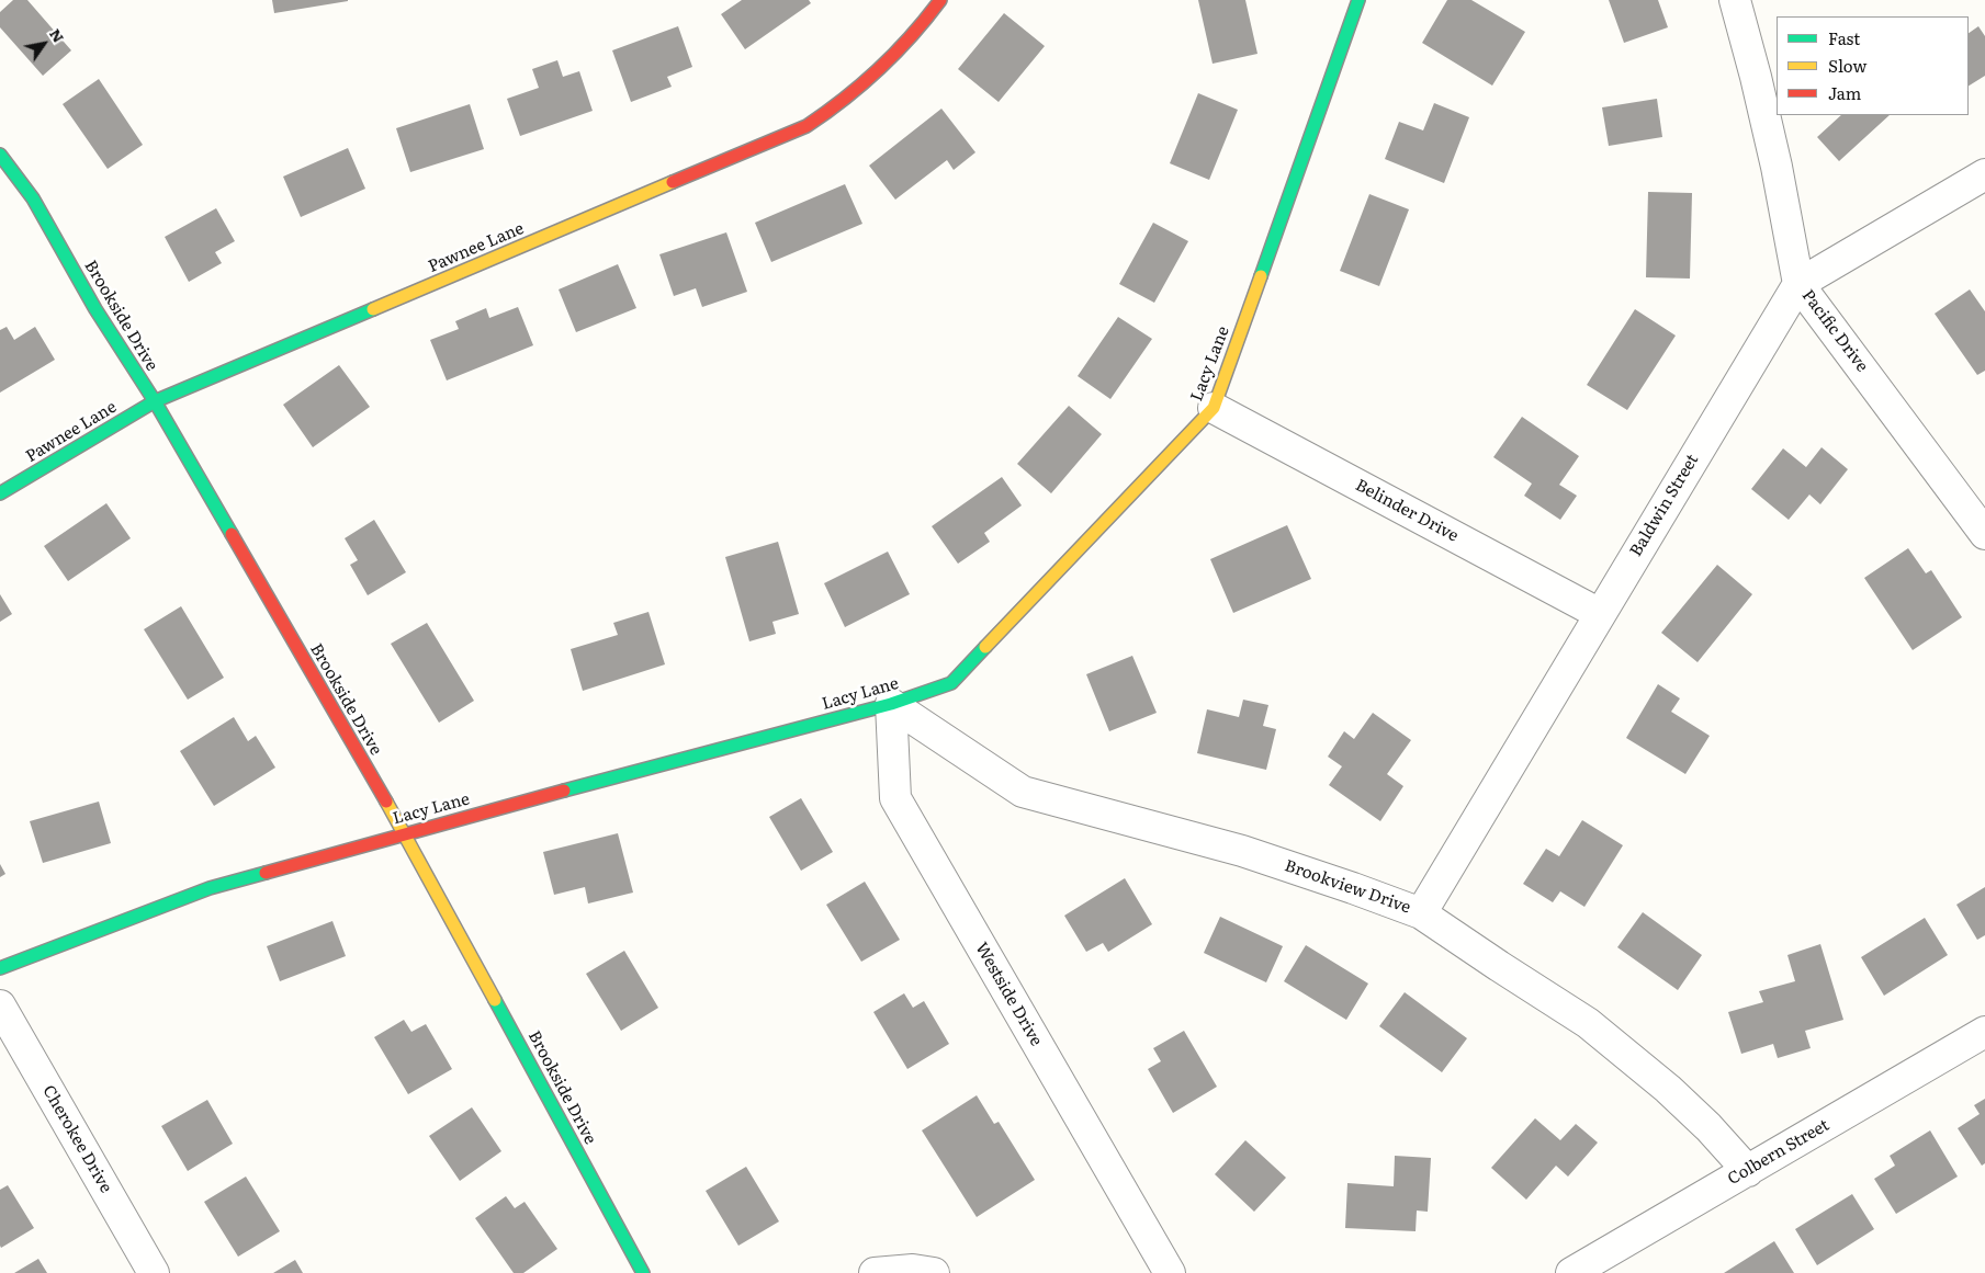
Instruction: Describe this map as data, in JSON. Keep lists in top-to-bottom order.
{
  "streets": {
    "street": [
      "Pawnee Lane",
      "Brookside Drive",
      "Pacific Drive",
      "Lacy Lane",
      "Baldwin Street",
      "Belinder Drive",
      "Brookview Drive",
      "Westside Drive",
      "Cherokee Drive",
      "Colbern Street"
    ]
  },
  "crossings": [
    ["Pawnee Lane", "Brookside Drive"],
    ["Brookside Drive", "Lacy Lane"],
    ["Pacific Drive", "Baldwin Street"],
    ["Lacy Lane", "Belinder Drive"],
    ["Lacy Lane", "Brookview Drive"],
    ["Lacy Lane", "Westside Drive"],
    ["Baldwin Street", "Belinder Drive"],
    ["Baldwin Street", "Brookview Drive"],
    ["Brookview Drive", "Westside Drive"],
    ["Brookview Drive", "Colbern Street"]
  ],
  "legend": ["Fast", "Slow", "Jam"],
  "north": "top right"
}
